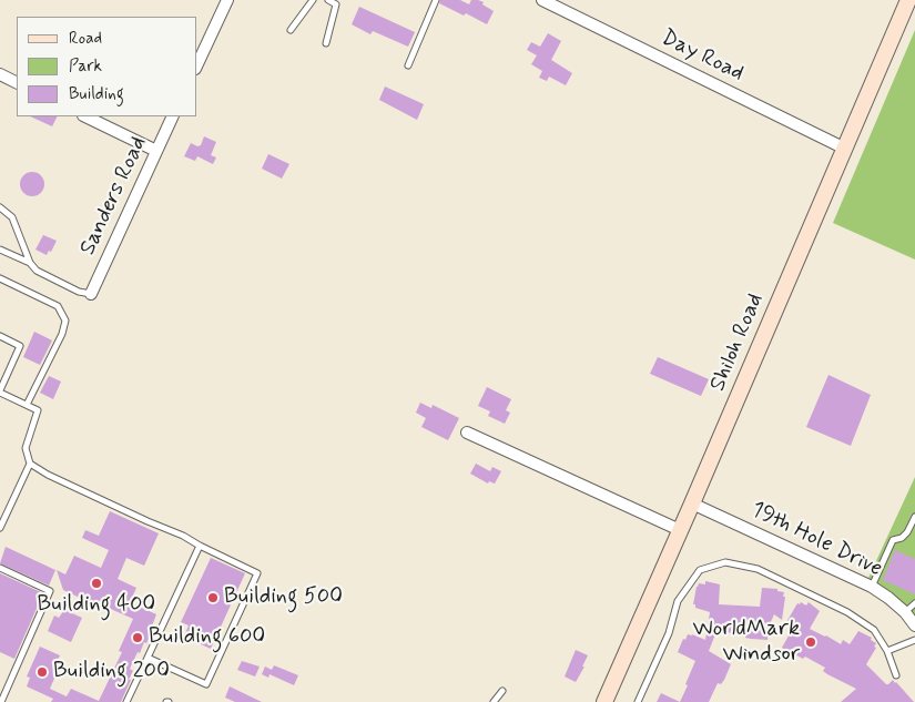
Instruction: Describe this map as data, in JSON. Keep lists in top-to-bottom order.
{
  "streets": {
    "main road": ["Shiloh Road"],
    "street": ["Day Road", "Sanders Road", "19th Hole Drive"]
  },
  "crossings": [
    ["Day Road", "Shiloh Road"],
    ["Shiloh Road", "19th Hole Drive"]
  ],
  "places": [
    "Building 400",
    "Building 500",
    "Building 600",
    "WorldMark Windsor",
    "Building 200"
  ],
  "legend": ["Road", "Park", "Building"]
}
